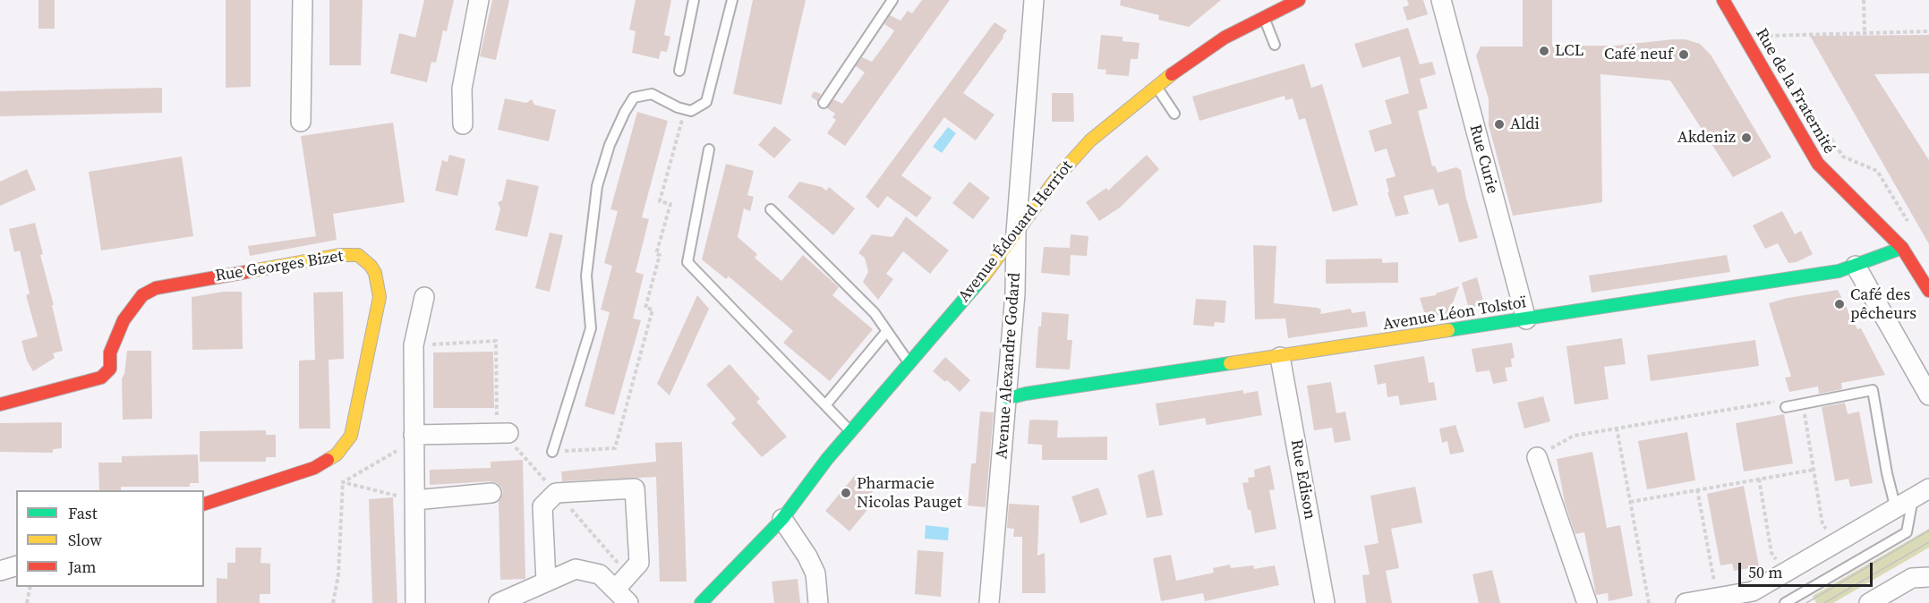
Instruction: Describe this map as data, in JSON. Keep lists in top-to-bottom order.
{
  "streets": {
    "street": [
      "Rue de la Fraternité",
      "Rue Curie",
      "Avenue Édouard Herriot",
      "Rue Georges Bizet",
      "Avenue Léon Tolstoï",
      "Avenue Alexandre Godard",
      "Rue Edison"
    ]
  },
  "crossings": [
    ["Rue de la Fraternité", "Avenue Léon Tolstoï"],
    ["Rue Curie", "Avenue Léon Tolstoï"],
    ["Avenue Édouard Herriot", "Avenue Alexandre Godard"],
    ["Avenue Léon Tolstoï", "Avenue Alexandre Godard"],
    ["Avenue Léon Tolstoï", "Rue Edison"]
  ],
  "places": [
    "LCL",
    "Café neuf",
    "Aldi",
    "Akdeniz",
    "Café des pêcheurs",
    "Pharmacie Nicolas Pauget"
  ],
  "legend": ["Fast", "Slow", "Jam"],
  "scale_bar": "50 m"
}
